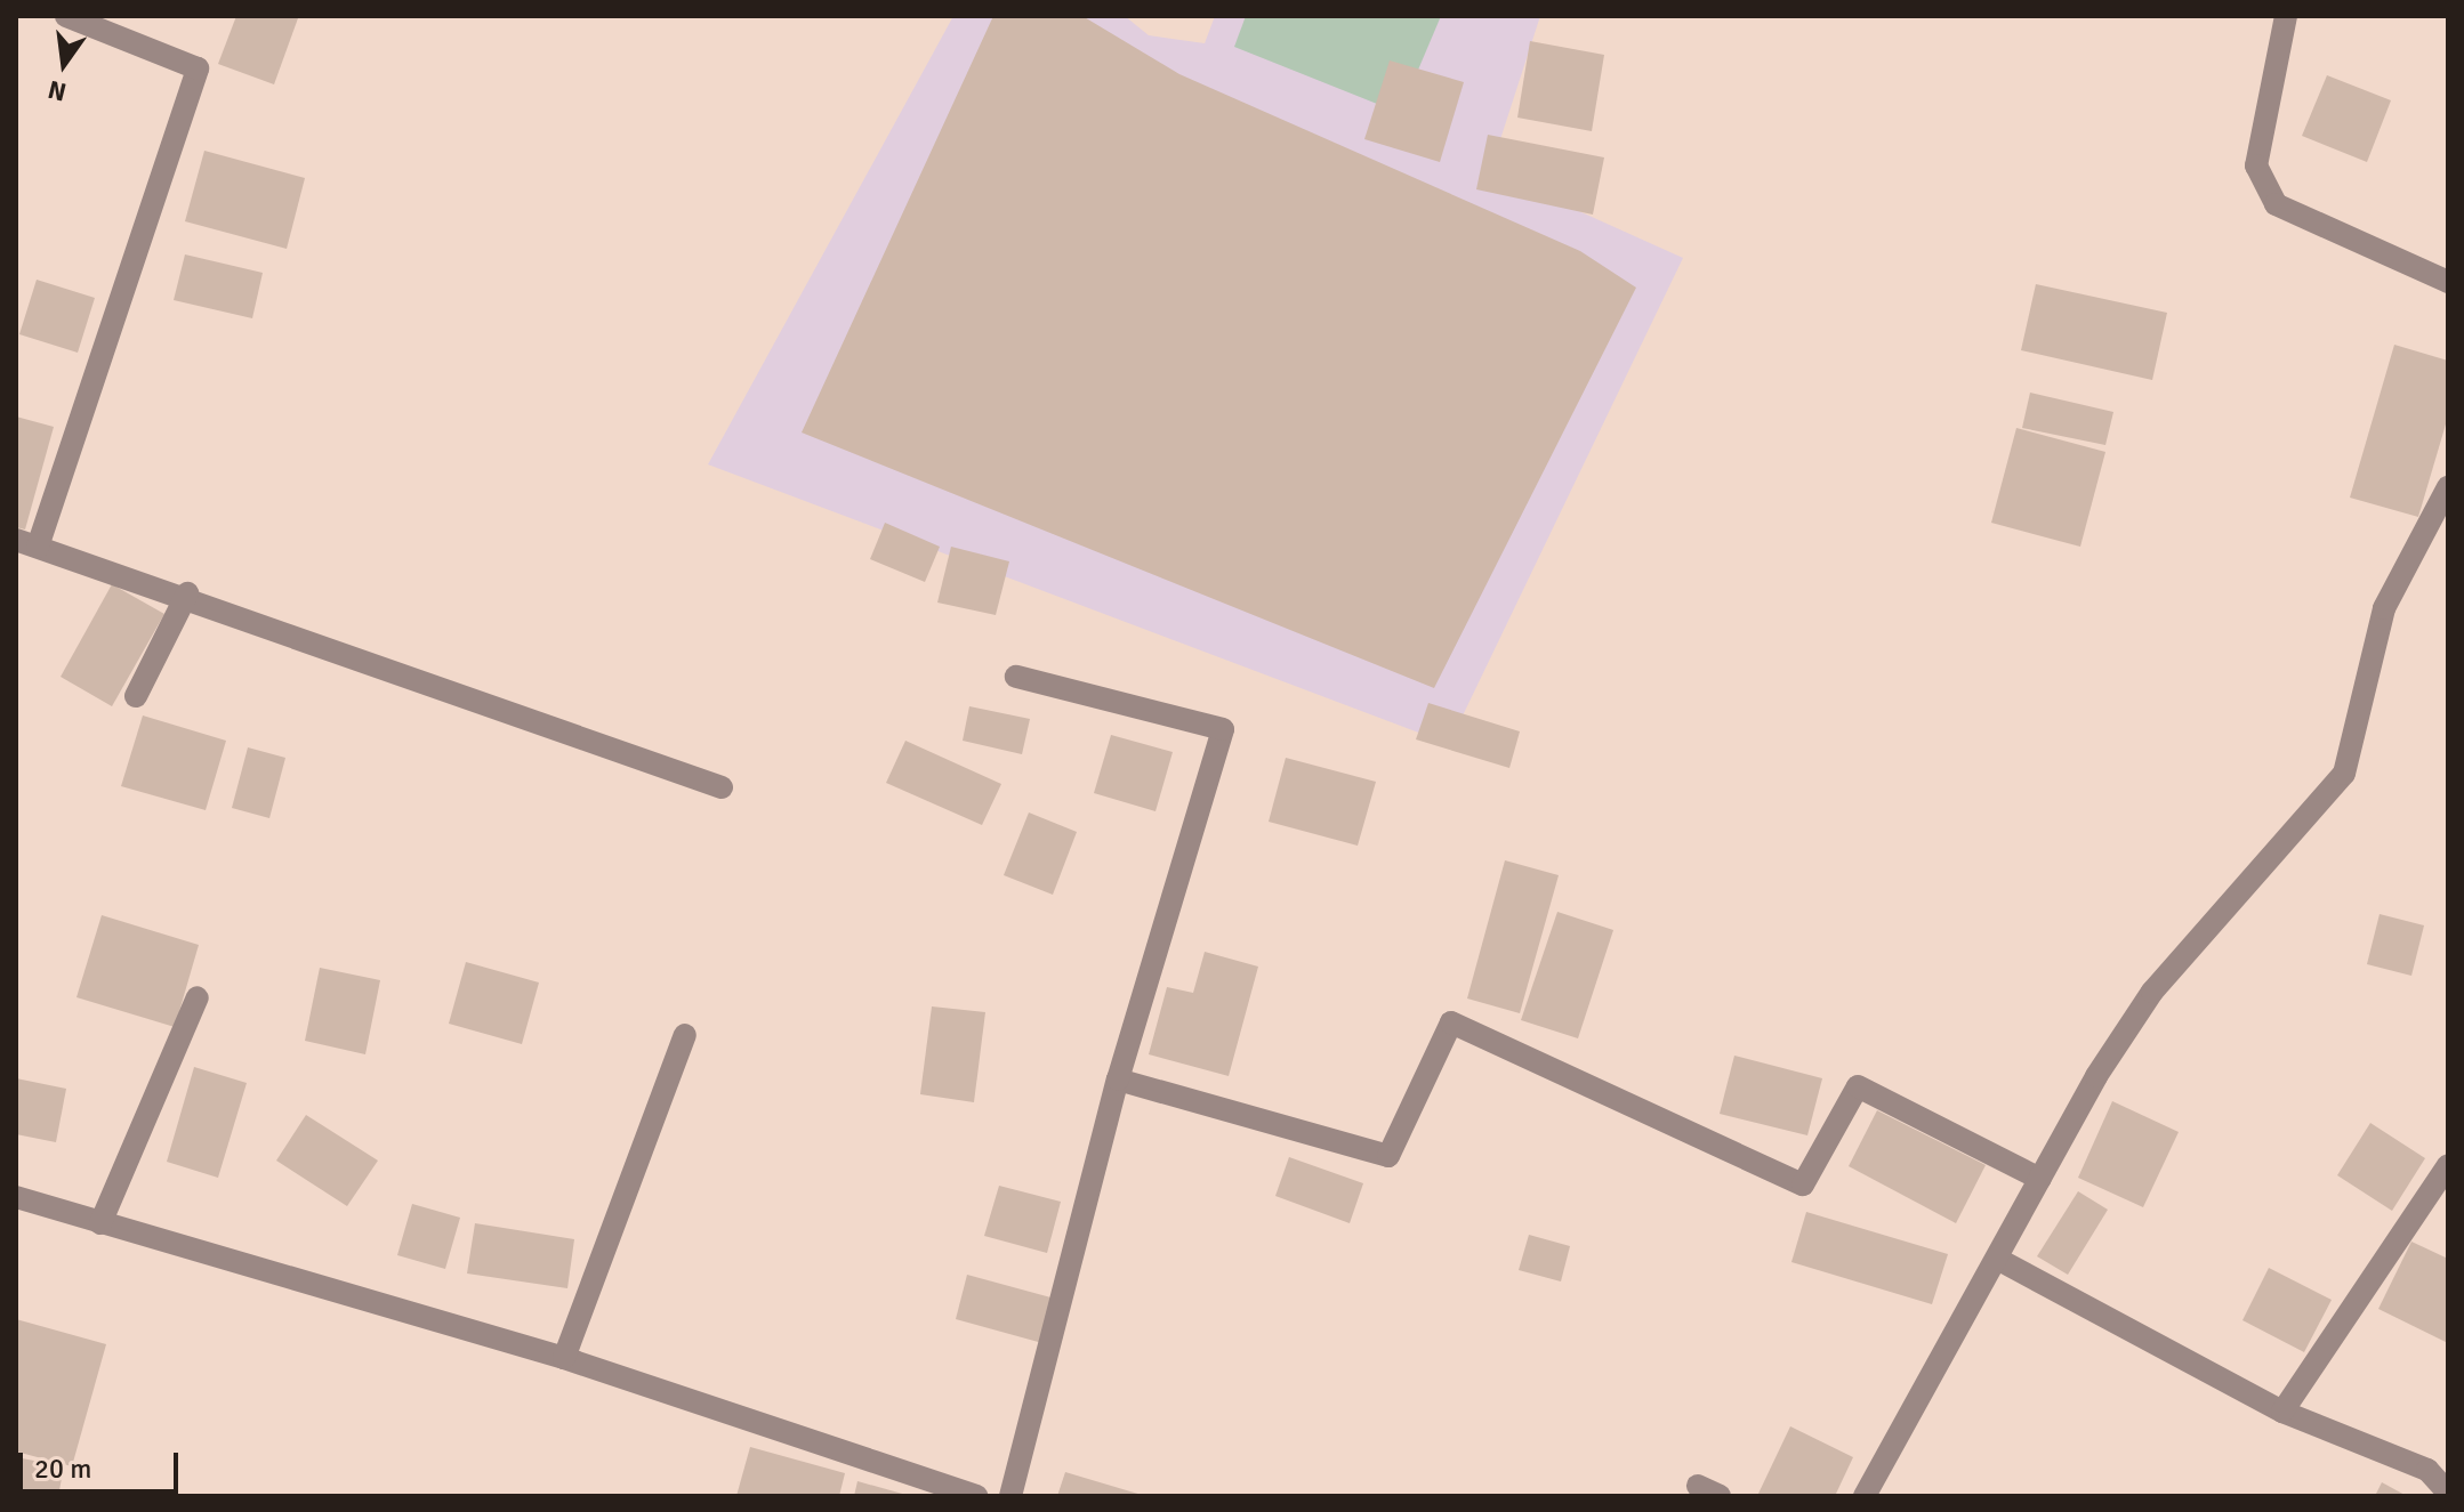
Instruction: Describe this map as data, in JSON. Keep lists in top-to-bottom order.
{
  "scale_bar": "20 m",
  "north": "bottom"
}
